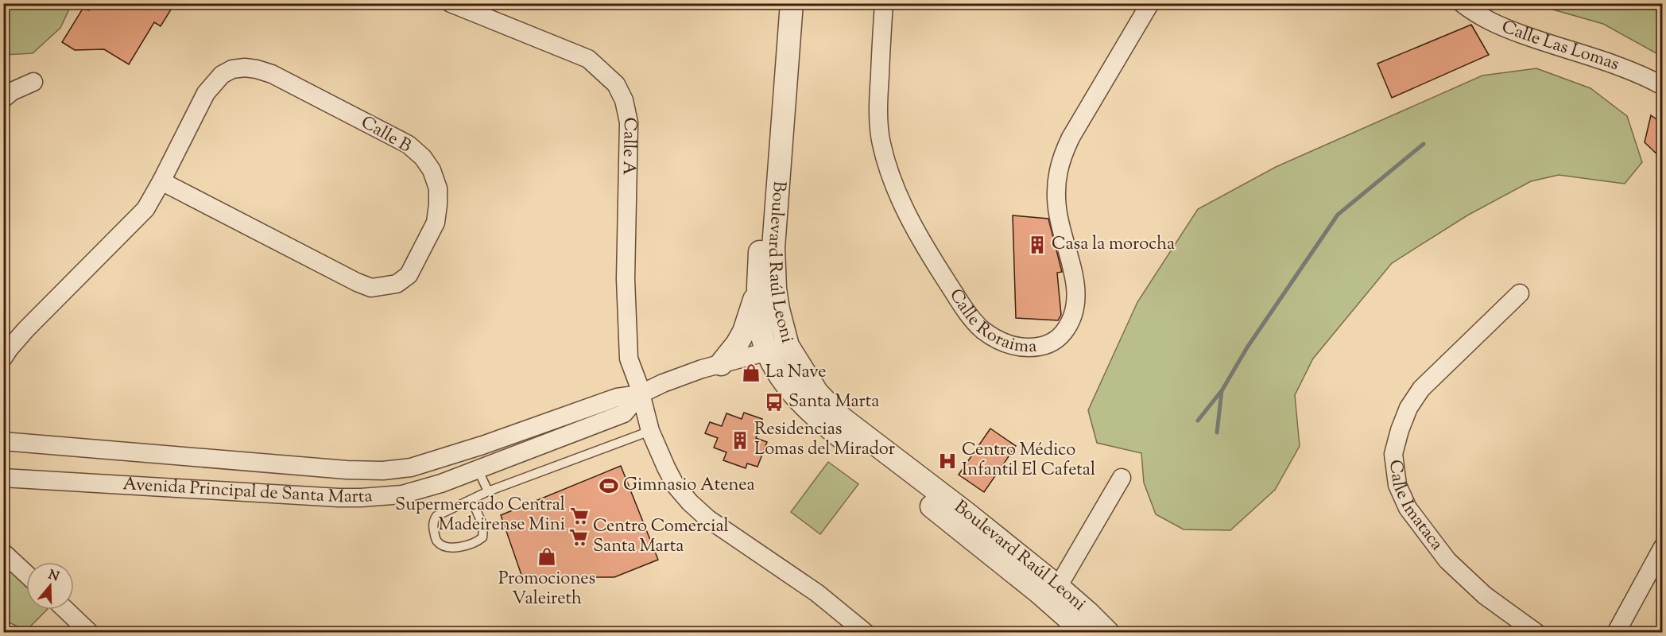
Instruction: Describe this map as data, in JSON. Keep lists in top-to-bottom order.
{
  "streets": {
    "street": [
      "Calle Las Lomas",
      "Calle B",
      "Calle A",
      "Boulevard Raúl Leoni",
      "Calle Roraima",
      "Avenida Principal de Santa Marta",
      "Calle Imataca"
    ]
  },
  "crossings": [
    ["Calle A", "Avenida Principal de Santa Marta"],
    ["Boulevard Raúl Leoni", "Avenida Principal de Santa Marta"]
  ],
  "places": {
    "building": ["Casa la morocha", "Residencias Lomas del Mirador"],
    "shop": ["La Nave", "Promociones Valeireth"],
    "bus stop": ["Santa Marta"],
    "hospital": ["Centro Médico Infantil El Cafetal"],
    "sports": ["Gimnasio Atenea"],
    "supermarket": ["Supermercado Central Madeirense Mini", "Centro Comercial Santa Marta"]
  },
  "north": "top"
}
